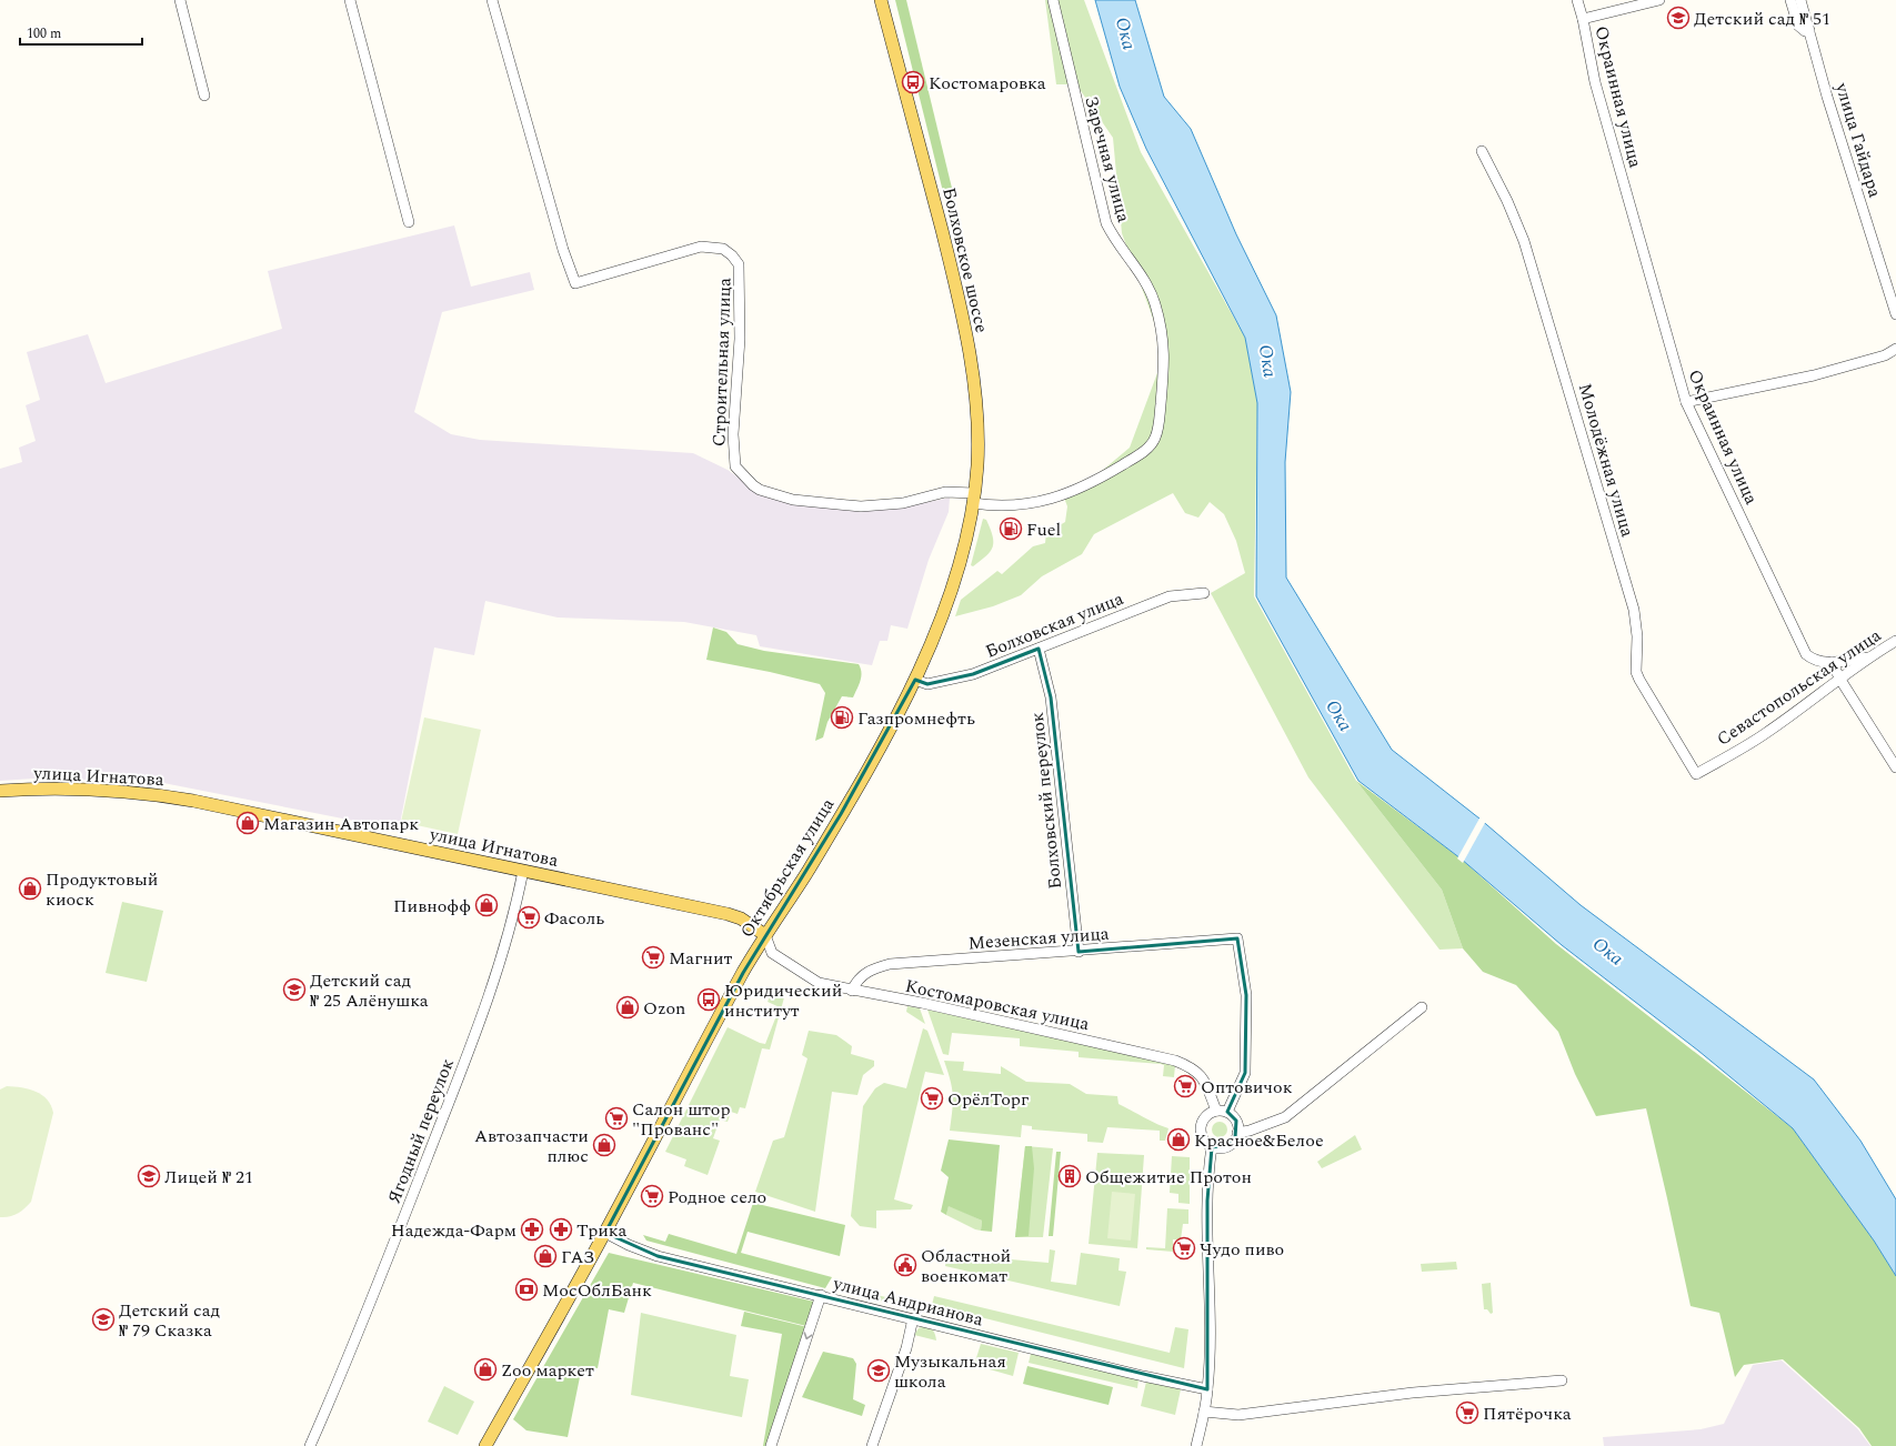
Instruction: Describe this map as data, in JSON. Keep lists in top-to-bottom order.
{
  "streets": {
    "main road": ["Болховское шоссе", "улица Игнатова", "Октябрьская улица"],
    "street": [
      "Окраинная улица",
      "улица Гайдара",
      "Заречная улица",
      "Строительная улица",
      "Молодёжная улица",
      "Болховская улица",
      "Севастопольская улица",
      "Болховский переулок",
      "Мезенская улица",
      "Костомаровская улица",
      "Ягодный переулок",
      "улица Андрианова"
    ]
  },
  "crossings": [
    ["Окраинная улица", "Севастопольская улица"],
    ["Заречная улица", "Болховское шоссе"],
    ["Заречная улица", "Строительная улица"],
    ["Болховское шоссе", "Строительная улица"],
    ["Болховское шоссе", "Октябрьская улица"],
    ["Молодёжная улица", "Севастопольская улица"],
    ["Болховская улица", "Болховский переулок"],
    ["Болховская улица", "Октябрьская улица"],
    ["улица Игнатова", "Октябрьская улица"],
    ["улица Игнатова", "Костомаровская улица"],
    ["улица Игнатова", "Ягодный переулок"],
    ["Болховский переулок", "Мезенская улица"],
    ["Октябрьская улица", "Костомаровская улица"],
    ["Октябрьская улица", "улица Андрианова"],
    ["Мезенская улица", "Костомаровская улица"]
  ],
  "water": ["Ока"],
  "places": {
    "school or university": [
      "Детский сад № 51",
      "Детский сад № 25 Алёнушка",
      "Лицей № 21",
      "Детский сад № 79 Сказка",
      "Музыкальная школа"
    ],
    "bus stop": ["Костомаровка", "Юридический институт"],
    "fuel station": ["Fuel", "Газпромнефть"],
    "shop": [
      "Магазин Автопарк",
      "Продуктовый киоск",
      "Пивнофф",
      "Ozon",
      "Красное&Белое",
      "Автозапчасти плюс",
      "ГАЗ",
      "Zoo маркет"
    ],
    "supermarket": [
      "Фасоль",
      "Магнит",
      "Оптовичок",
      "ОрёлТорг",
      "Салон штор \"Прованс\"",
      "Родное село",
      "Чудо пиво",
      "Пятёрочка"
    ],
    "building": ["Общежитие Протон"],
    "pharmacy": ["Надежда-Фарм", "Трика"],
    "public building": ["Областной военкомат"],
    "bank": ["МосОблБанк"]
  },
  "scale_bar": "100 m"
}
